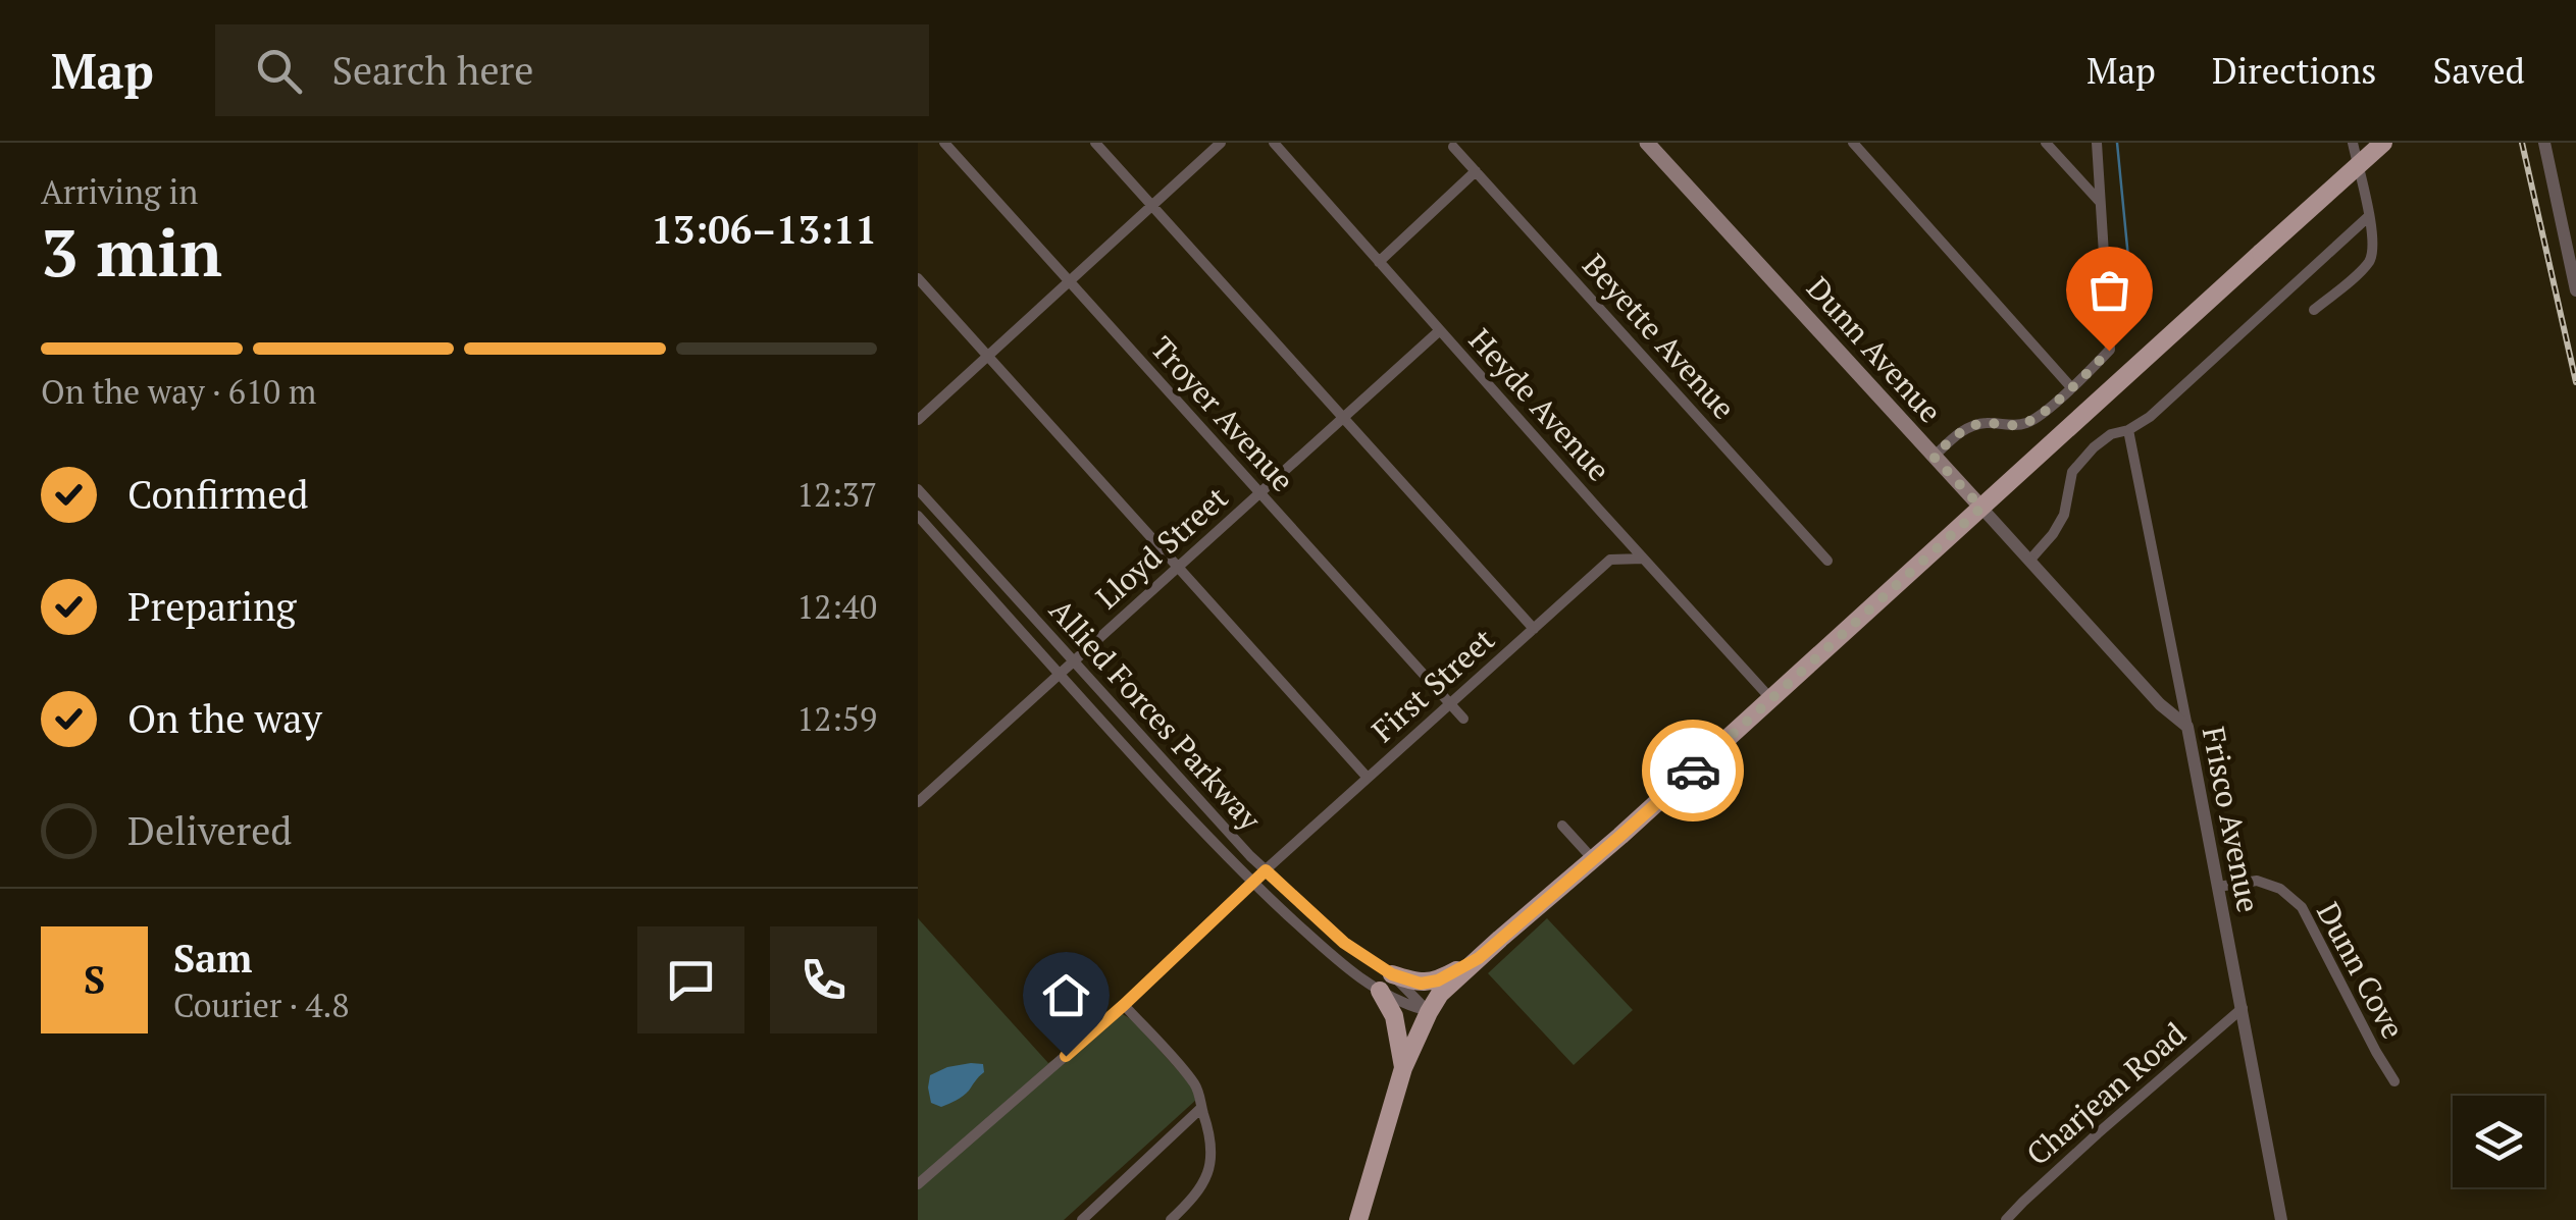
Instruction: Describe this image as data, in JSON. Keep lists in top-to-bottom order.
{
  "streets": {
    "main road": ["Dunn Avenue"],
    "street": [
      "Beyette Avenue",
      "Heyde Avenue",
      "Troyer Avenue",
      "Lloyd Street",
      "First Street",
      "Allied Forces Parkway",
      "Frisco Avenue",
      "Dunn Cove",
      "Charjean Road"
    ]
  },
  "crossings": [
    ["Dunn Avenue", "Frisco Avenue"],
    ["Heyde Avenue", "Lloyd Street"],
    ["Heyde Avenue", "First Street"],
    ["Troyer Avenue", "Lloyd Street"],
    ["Troyer Avenue", "First Street"],
    ["Lloyd Street", "Allied Forces Parkway"],
    ["First Street", "Allied Forces Parkway"],
    ["Frisco Avenue", "Dunn Cove"],
    ["Frisco Avenue", "Charjean Road"]
  ],
  "page": {
    "header": "Map",
    "search": "Search here",
    "nav": ["Map", "Directions", "Saved"],
    "heading": ["3 min", "Arriving in", "13:06–13:11"],
    "panel": ["Sam", "Courier · 4.8"],
    "bar": "On the way · 610 m",
    "list": [
      ["Confirmed", "12:37"],
      ["Preparing", "12:40"],
      ["On the way", "12:59"],
      "Delivered"
    ],
    "round": "S"
  }
}
